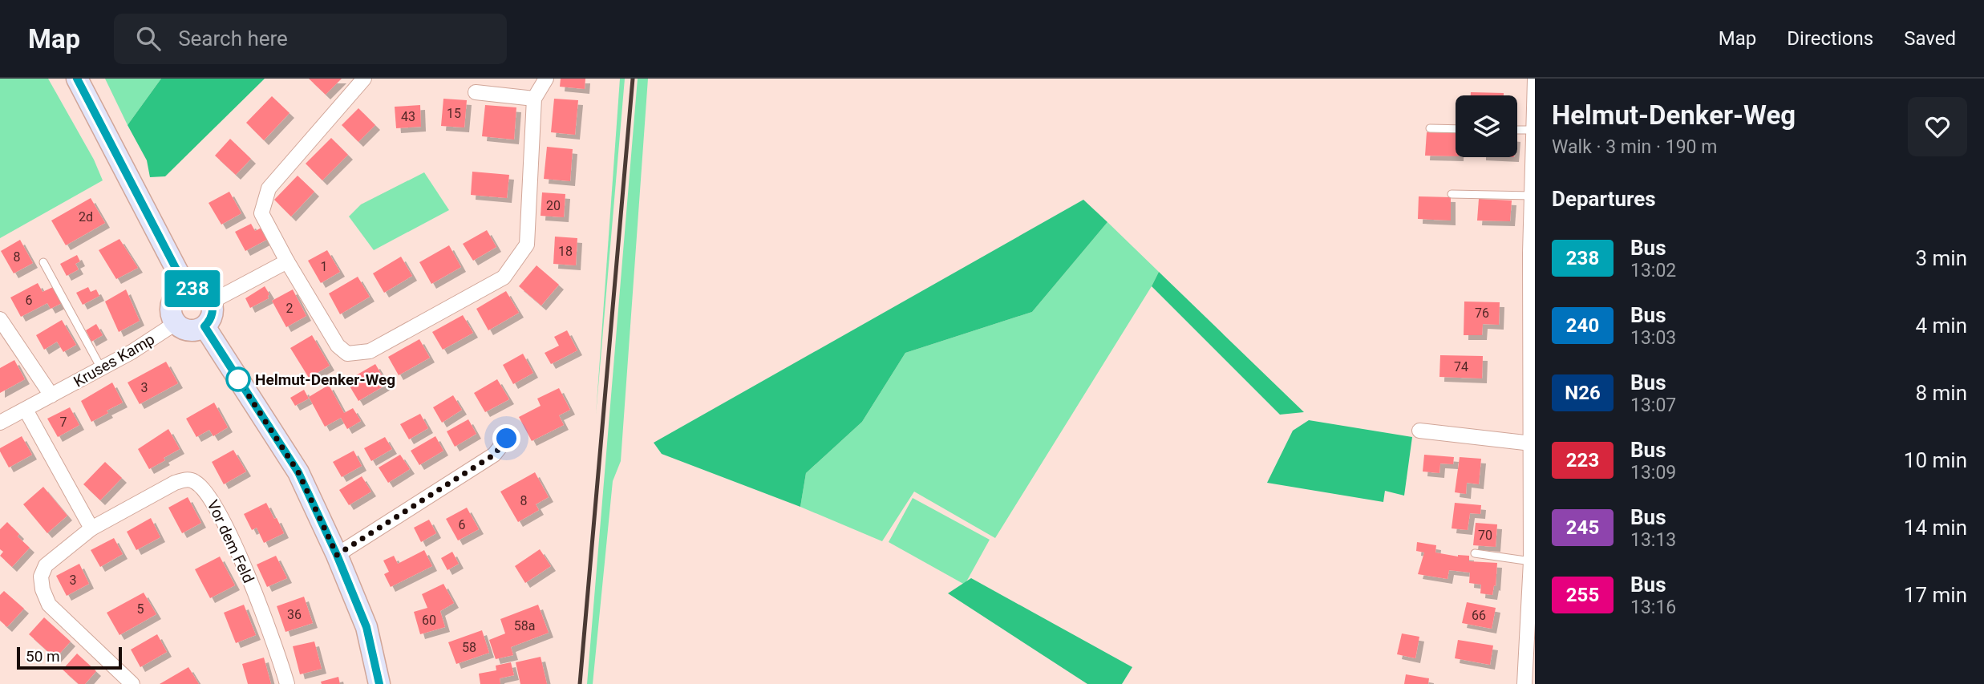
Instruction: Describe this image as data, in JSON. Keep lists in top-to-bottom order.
{
  "streets": {
    "street": ["Kruses Kamp", "Vor dem Feld"]
  },
  "places": ["Helmut-Denker-Weg"],
  "lines": ["bus line 238"],
  "house_numbers": [
    "15",
    "43",
    "20",
    "2d",
    "18",
    "8",
    "1",
    "6",
    "2",
    "76",
    "74",
    "3",
    "7",
    "8",
    "6",
    "70",
    "3",
    "5",
    "36",
    "66",
    "60",
    "58a",
    "58"
  ],
  "scale_bar": "50 m",
  "page": {
    "header": "Map",
    "search": "Search here",
    "nav": ["Map", "Directions", "Saved"],
    "on_map": "238",
    "heading": [
      ["Helmut-Denker-Weg", "Walk · 3 min · 190 m"],
      "Departures"
    ],
    "list": [
      {
        "mark": "238",
        "name": "Bus",
        "note": "13:02",
        "value": "3 min"
      },
      {
        "mark": "240",
        "name": "Bus",
        "note": "13:03",
        "value": "4 min"
      },
      {
        "mark": "N26",
        "name": "Bus",
        "note": "13:07",
        "value": "8 min"
      },
      {
        "mark": "223",
        "name": "Bus",
        "note": "13:09",
        "value": "10 min"
      },
      {
        "mark": "245",
        "name": "Bus",
        "note": "13:13",
        "value": "14 min"
      },
      {
        "mark": "255",
        "name": "Bus",
        "note": "13:16",
        "value": "17 min"
      }
    ],
    "scale": "50 m"
  }
}
